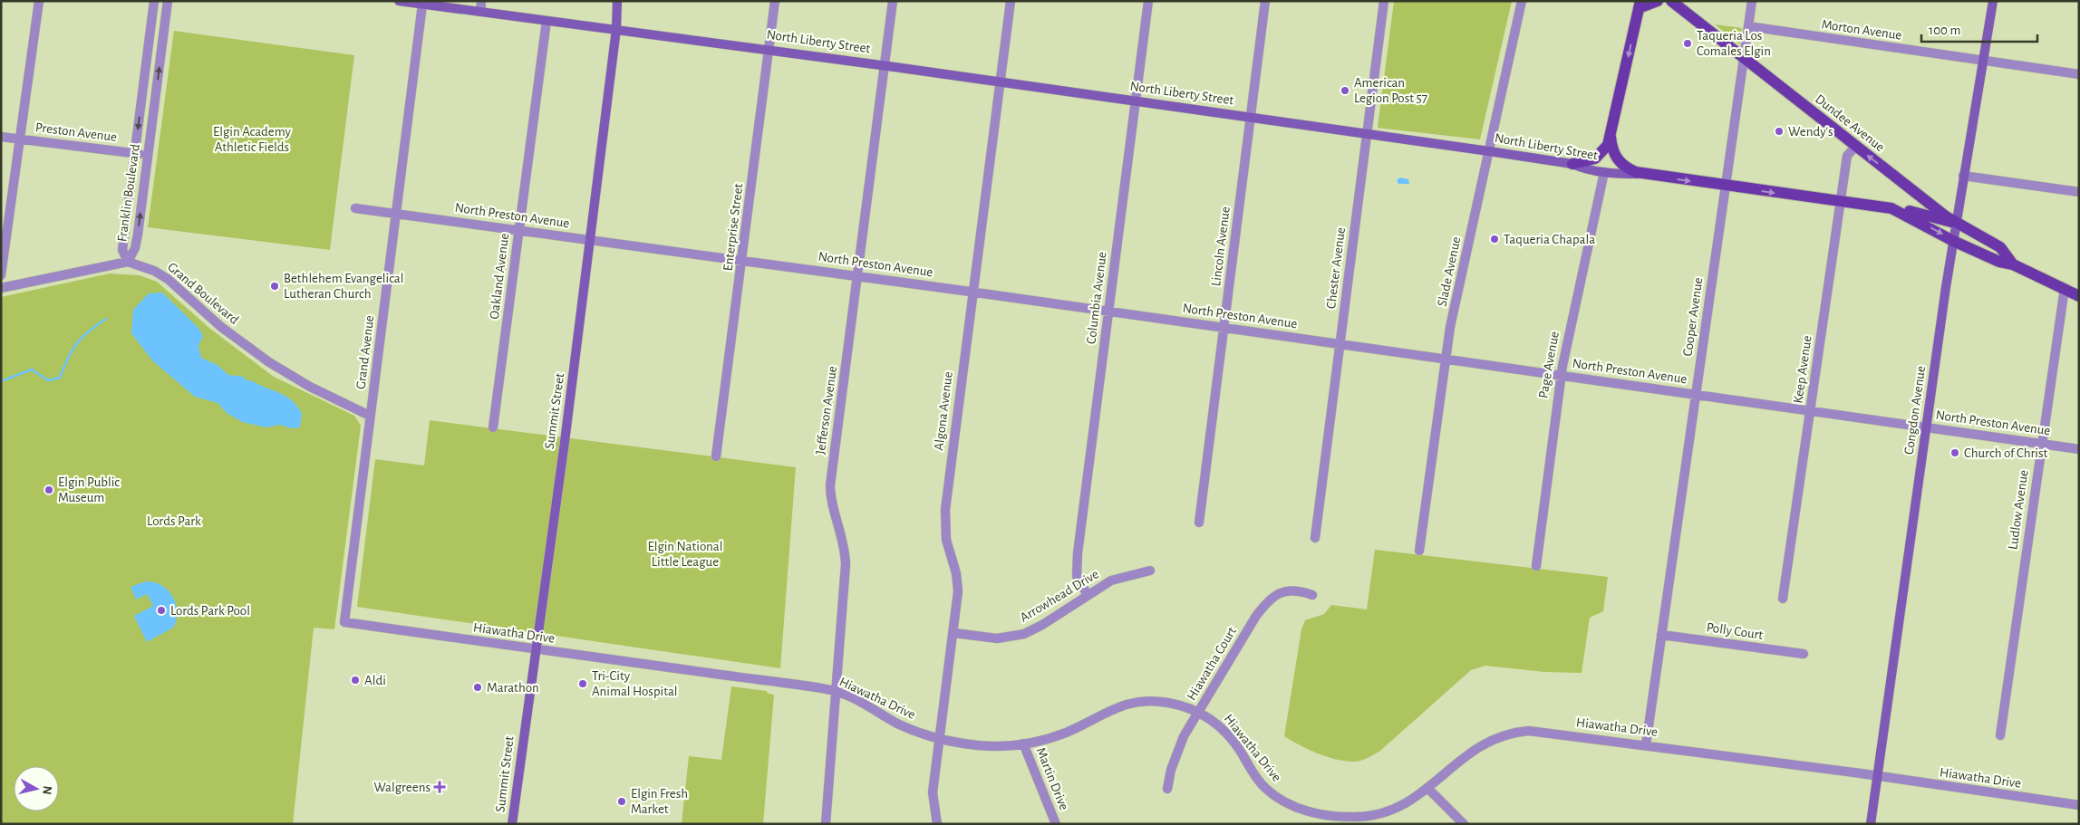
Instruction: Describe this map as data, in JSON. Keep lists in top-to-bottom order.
{
  "streets": {
    "main road": [
      "North Liberty Street",
      "Dundee Avenue",
      "Congdon Avenue",
      "Summit Street"
    ],
    "street": [
      "Morton Avenue",
      "Preston Avenue",
      "Franklin Boulevard",
      "North Preston Avenue",
      "Enterprise Street",
      "Lincoln Avenue",
      "Chester Avenue",
      "Slade Avenue",
      "Oakland Avenue",
      "Grand Boulevard",
      "Columbia Avenue",
      "Cooper Avenue",
      "Grand Avenue",
      "Page Avenue",
      "Keep Avenue",
      "Jefferson Avenue",
      "Algona Avenue",
      "Ludlow Avenue",
      "Arrowhead Drive",
      "Polly Court",
      "Hiawatha Drive",
      "Hiawatha Court",
      "Martin Drive"
    ]
  },
  "crossings": [
    ["Morton Avenue", "Cooper Avenue"],
    ["Morton Avenue", "Congdon Avenue"],
    ["North Liberty Street", "Dundee Avenue"],
    ["North Liberty Street", "Enterprise Street"],
    ["North Liberty Street", "Lincoln Avenue"],
    ["North Liberty Street", "Chester Avenue"],
    ["North Liberty Street", "Slade Avenue"],
    ["North Liberty Street", "Oakland Avenue"],
    ["North Liberty Street", "Columbia Avenue"],
    ["North Liberty Street", "Cooper Avenue"],
    ["North Liberty Street", "Grand Avenue"],
    ["North Liberty Street", "Page Avenue"],
    ["North Liberty Street", "Keep Avenue"],
    ["North Liberty Street", "Jefferson Avenue"],
    ["North Liberty Street", "Congdon Avenue"],
    ["North Liberty Street", "Summit Street"],
    ["North Liberty Street", "Algona Avenue"],
    ["Dundee Avenue", "Cooper Avenue"],
    ["Dundee Avenue", "Keep Avenue"],
    ["Dundee Avenue", "Congdon Avenue"],
    ["Dundee Avenue", "Ludlow Avenue"],
    ["Preston Avenue", "Franklin Boulevard"],
    ["Franklin Boulevard", "Grand Boulevard"],
    ["North Preston Avenue", "Enterprise Street"],
    ["North Preston Avenue", "Lincoln Avenue"],
    ["North Preston Avenue", "Chester Avenue"],
    ["North Preston Avenue", "Slade Avenue"],
    ["North Preston Avenue", "Oakland Avenue"],
    ["North Preston Avenue", "Columbia Avenue"],
    ["North Preston Avenue", "Cooper Avenue"],
    ["North Preston Avenue", "Grand Avenue"],
    ["North Preston Avenue", "Page Avenue"],
    ["North Preston Avenue", "Keep Avenue"],
    ["North Preston Avenue", "Jefferson Avenue"],
    ["North Preston Avenue", "Congdon Avenue"],
    ["North Preston Avenue", "Summit Street"],
    ["North Preston Avenue", "Algona Avenue"],
    ["North Preston Avenue", "Ludlow Avenue"],
    ["Grand Boulevard", "Grand Avenue"],
    ["Columbia Avenue", "Arrowhead Drive"],
    ["Cooper Avenue", "Polly Court"],
    ["Cooper Avenue", "Hiawatha Drive"],
    ["Grand Avenue", "Hiawatha Drive"],
    ["Jefferson Avenue", "Hiawatha Drive"],
    ["Congdon Avenue", "Hiawatha Drive"],
    ["Summit Street", "Hiawatha Drive"],
    ["Algona Avenue", "Arrowhead Drive"],
    ["Algona Avenue", "Hiawatha Drive"],
    ["Hiawatha Drive", "Hiawatha Court"],
    ["Hiawatha Drive", "Martin Drive"]
  ],
  "parks": ["Elgin Academy Athletic Fields", "Lords Park", "Elgin National Little League"],
  "places": {
    "other": [
      "Taqueria Los Comales Elgin",
      "American Legion Post 57",
      "Wendy's",
      "Taqueria Chapala",
      "Bethlehem Evangelical Lutheran Church",
      "Church of Christ",
      "Elgin Public Museum",
      "Lords Park Pool",
      "Aldi",
      "Tri-City Animal Hospital",
      "Marathon",
      "Elgin Fresh Market"
    ],
    "health": ["Walgreens"]
  },
  "scale_bar": "100 m",
  "north": "right"
}
